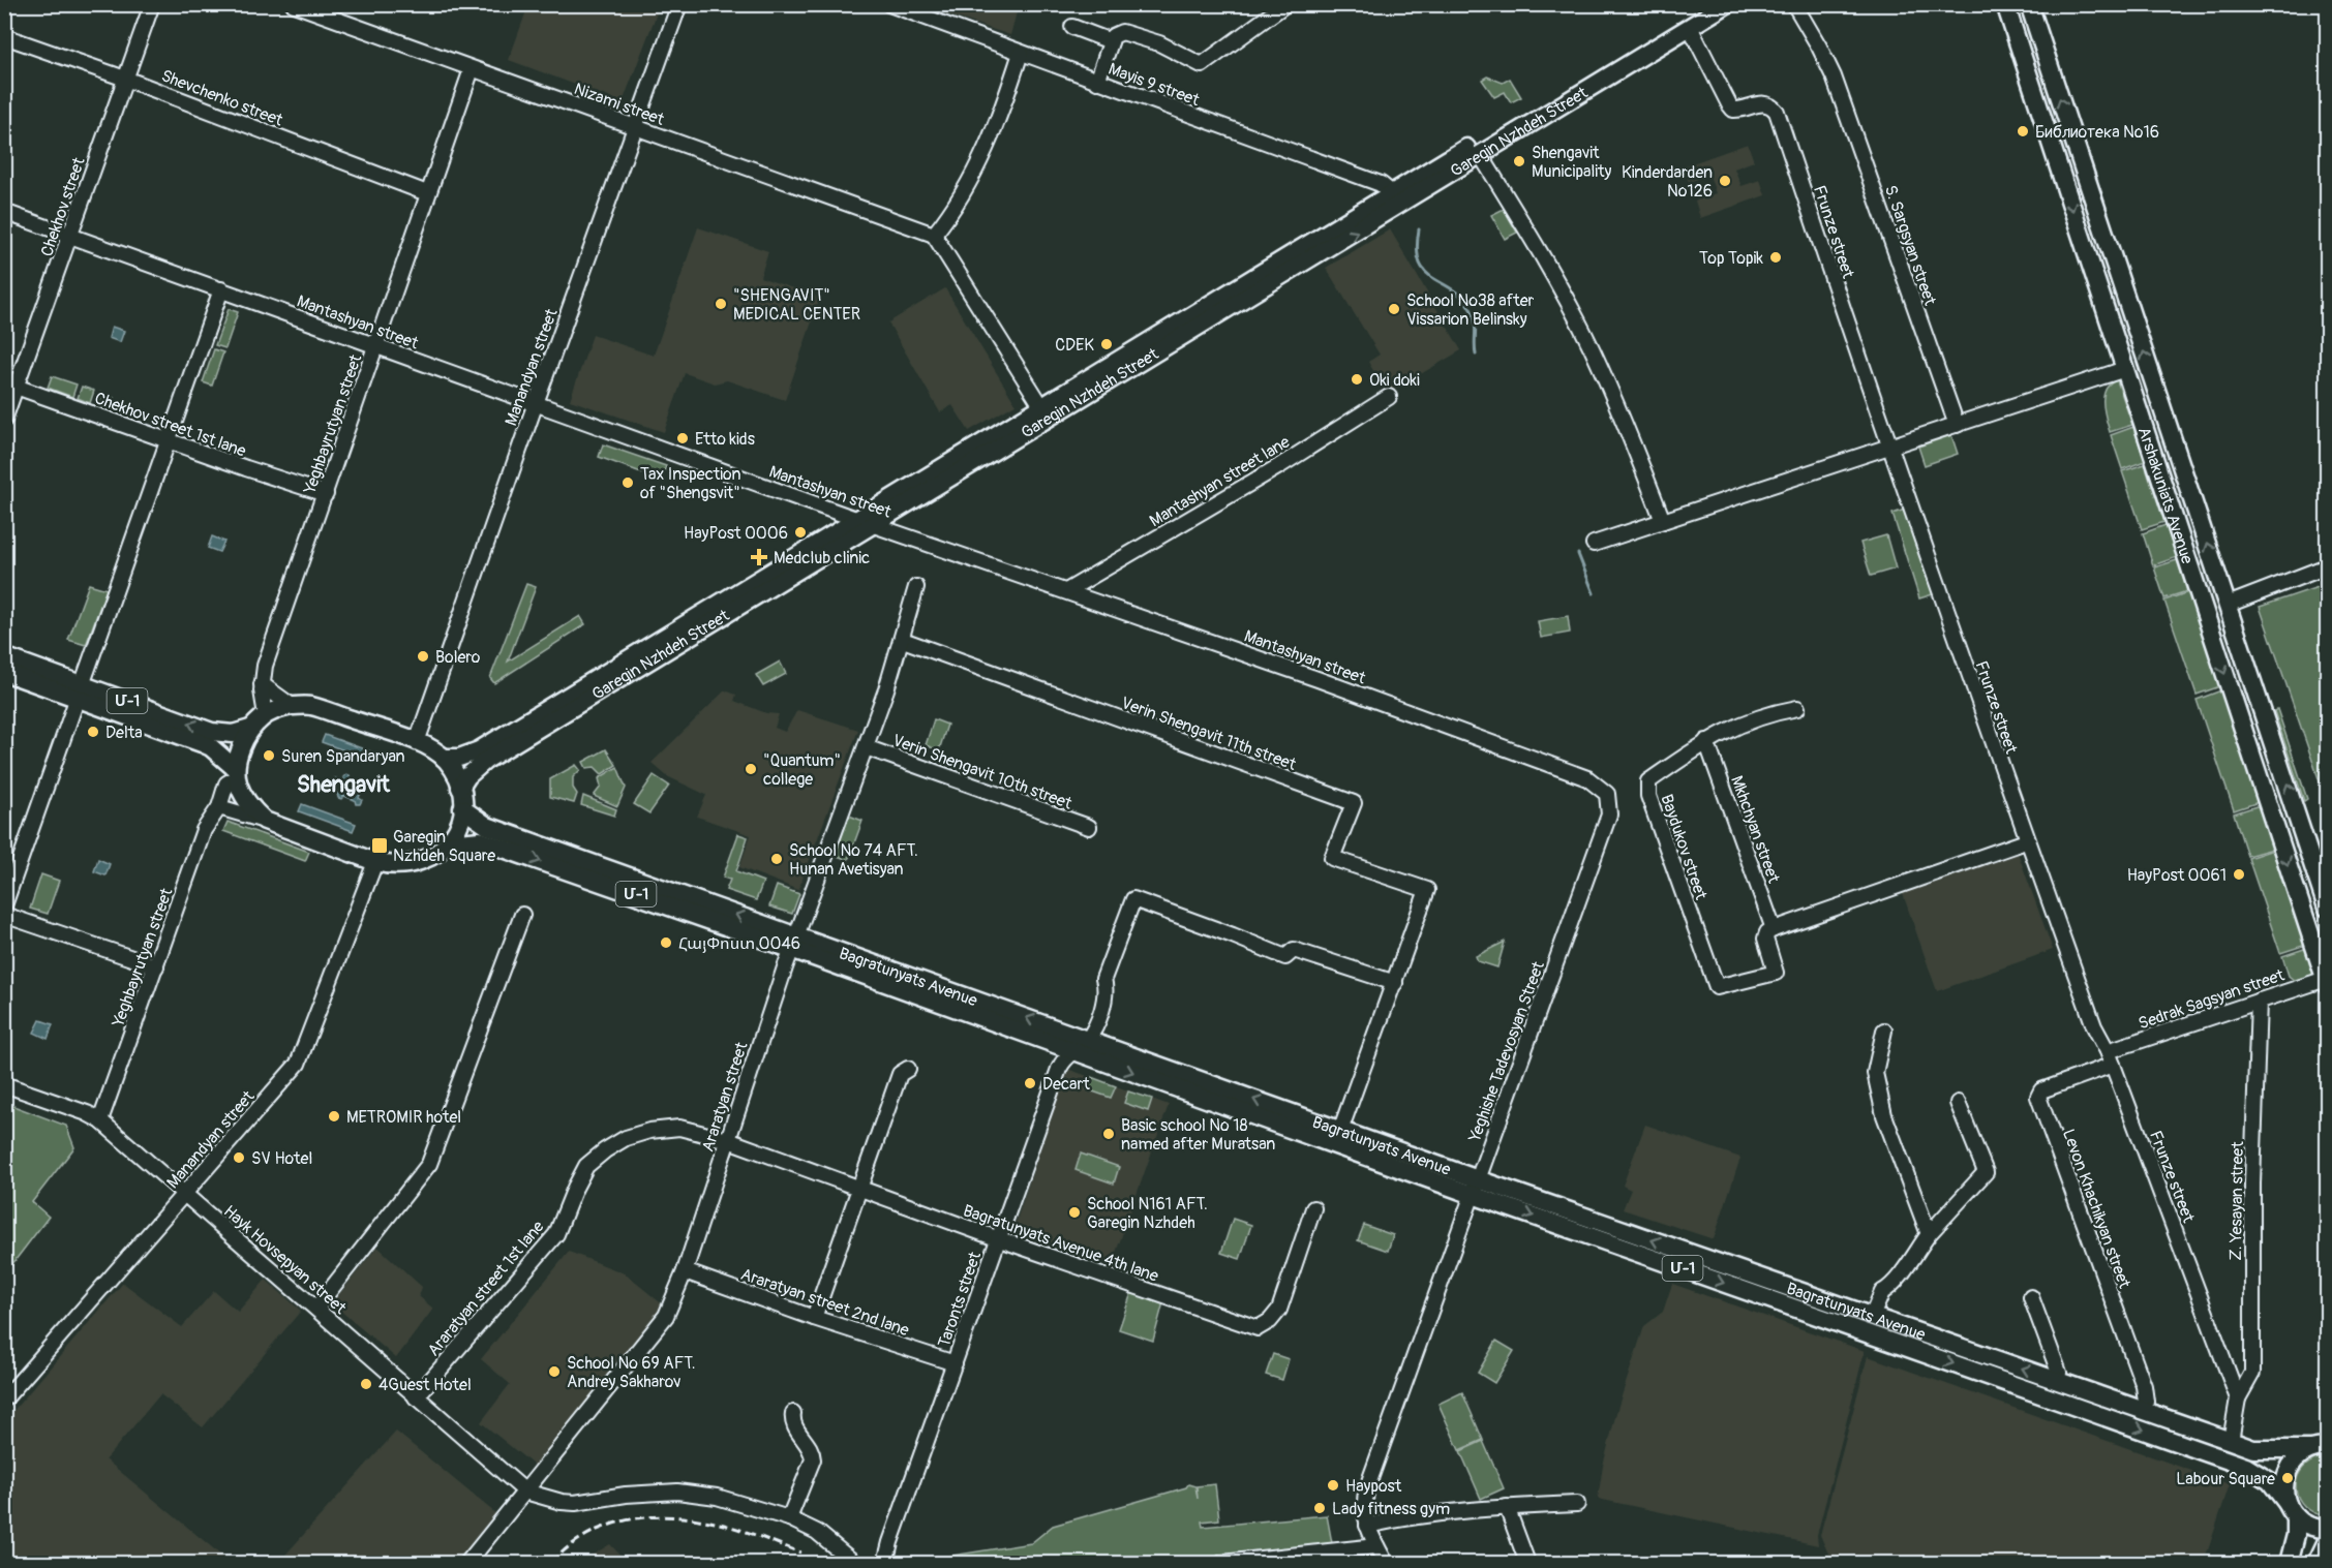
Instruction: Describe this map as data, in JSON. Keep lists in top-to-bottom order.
{
  "streets": {
    "main road": [
      "Garegin Nzhdeh Street",
      "Arshakuniats Avenue",
      "Մ-1",
      "Bagratunyats Avenue"
    ],
    "street": [
      "Mayis 9 street",
      "Shevchenko street",
      "Nizami street",
      "Chekhov street",
      "Frunze street",
      "S. Sargsyan street",
      "Mantashyan street",
      "Manandyan street",
      "Chekhov street 1st lane",
      "Yeghbayrutyan street",
      "Mantashyan street lane",
      "Verin Shengavit 11th street",
      "Verin Shengavit 10th street",
      "Mkhchyan street",
      "Baydukov street",
      "Sedrak Sagsyan street",
      "Yeghishe Tadevosyan Street",
      "Araratyan street",
      "Z. Yesayan street",
      "Levon Khachikyan street",
      "Bagratunyats Avenue 4th lane",
      "Hayk Hovsepyan street",
      "Araratyan street 1st lane",
      "Taronts street",
      "Araratyan street 2nd lane"
    ]
  },
  "crossings": [
    ["Mayis 9 street", "Garegin Nzhdeh Street"],
    ["Shevchenko street", "Chekhov street"],
    ["Shevchenko street", "Yeghbayrutyan street"],
    ["Nizami street", "Manandyan street"],
    ["Nizami street", "Yeghbayrutyan street"],
    ["Garegin Nzhdeh Street", "Frunze street"],
    ["Garegin Nzhdeh Street", "Mantashyan street"],
    ["Garegin Nzhdeh Street", "Manandyan street"],
    ["Garegin Nzhdeh Street", "Yeghbayrutyan street"],
    ["Garegin Nzhdeh Street", "Մ-1"],
    ["Garegin Nzhdeh Street", "Bagratunyats Avenue"],
    ["Chekhov street", "Mantashyan street"],
    ["Chekhov street", "Chekhov street 1st lane"],
    ["Frunze street", "Sedrak Sagsyan street"],
    ["Frunze street", "Z. Yesayan street"],
    ["Frunze street", "Levon Khachikyan street"],
    ["Mantashyan street", "Manandyan street"],
    ["Mantashyan street", "Yeghbayrutyan street"],
    ["Mantashyan street", "Mantashyan street lane"],
    ["Mantashyan street", "Yeghishe Tadevosyan Street"],
    ["Manandyan street", "Yeghbayrutyan street"],
    ["Manandyan street", "Մ-1"],
    ["Manandyan street", "Bagratunyats Avenue"],
    ["Manandyan street", "Hayk Hovsepyan street"],
    ["Chekhov street 1st lane", "Yeghbayrutyan street"],
    ["Yeghbayrutyan street", "Մ-1"],
    ["Yeghbayrutyan street", "Bagratunyats Avenue"],
    ["Yeghbayrutyan street", "Hayk Hovsepyan street"],
    ["Arshakuniats Avenue", "Sedrak Sagsyan street"],
    ["Մ-1", "Bagratunyats Avenue"],
    ["Verin Shengavit 11th street", "Araratyan street"],
    ["Verin Shengavit 10th street", "Araratyan street"],
    ["Mkhchyan street", "Baydukov street"],
    ["Bagratunyats Avenue", "Yeghishe Tadevosyan Street"],
    ["Bagratunyats Avenue", "Araratyan street"],
    ["Bagratunyats Avenue", "Levon Khachikyan street"],
    ["Bagratunyats Avenue", "Taronts street"],
    ["Sedrak Sagsyan street", "Z. Yesayan street"],
    ["Sedrak Sagsyan street", "Levon Khachikyan street"],
    ["Araratyan street", "Bagratunyats Avenue 4th lane"],
    ["Araratyan street", "Hayk Hovsepyan street"],
    ["Araratyan street", "Araratyan street 1st lane"],
    ["Araratyan street", "Araratyan street 2nd lane"],
    ["Bagratunyats Avenue 4th lane", "Araratyan street 1st lane"],
    ["Bagratunyats Avenue 4th lane", "Taronts street"],
    ["Hayk Hovsepyan street", "Araratyan street 1st lane"],
    ["Taronts street", "Araratyan street 2nd lane"]
  ],
  "districts": ["Shengavit"],
  "places": {
    "other": [
      "Библиотека №16",
      "Shengavit Municipality",
      "Kinderdarden №126",
      "Top Topik",
      "\"SHENGAVIT\" MEDICAL CENTER",
      "School №38 after Vissarion Belinsky",
      "CDEK",
      "Oki doki",
      "Etto kids",
      "Tax Inspection of \"Shengsvit\"",
      "HayPost 0006",
      "Bolero",
      "Delta",
      "Suren Spandaryan",
      "\"Quantum\" college",
      "School No 74 AFT. Hunan Avetisyan",
      "HayPost 0061",
      "ՀայՓոստ 0046",
      "Decart",
      "METROMIR hotel",
      "Basic school № 18 named after Muratsan",
      "SV Hotel",
      "School N161 AFT. Garegin Nzhdeh",
      "School No 69 AFT. Andrey Sakharov",
      "4Guest Hotel",
      "Labour Square",
      "Haypost",
      "Lady fitness gym"
    ],
    "health": ["Medclub clinic"],
    "transit": ["Garegin Nzhdeh Square"]
  }
}
